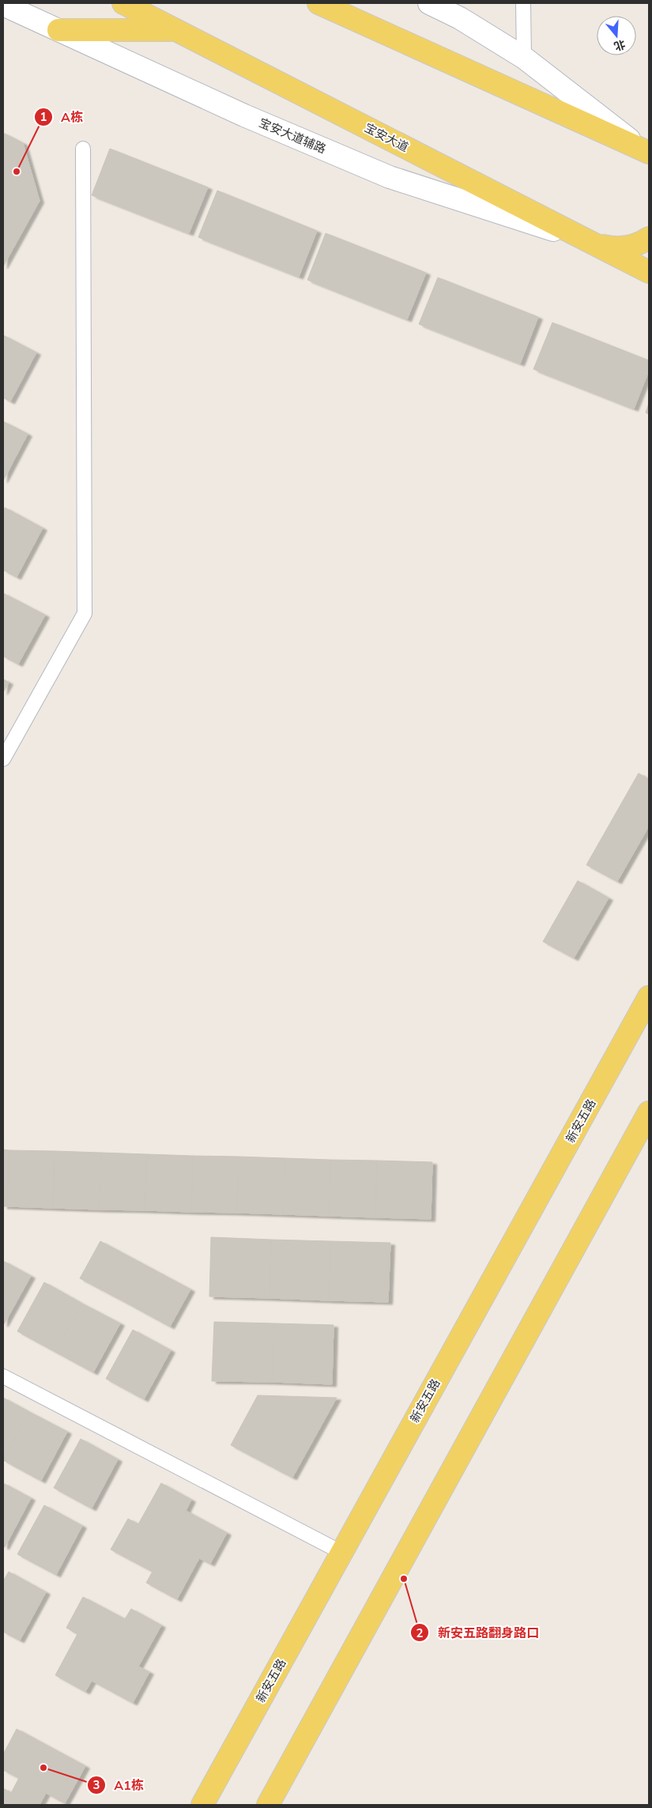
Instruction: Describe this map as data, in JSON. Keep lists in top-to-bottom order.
{
  "streets": {
    "main road": ["宝安大道辅路", "宝安大道", "新安五路"]
  },
  "crossings": [
    ["宝安大道辅路", "宝安大道"]
  ],
  "places": ["A栋", "新安五路翻身路口", "A1栋"],
  "north": "bottom"
}
